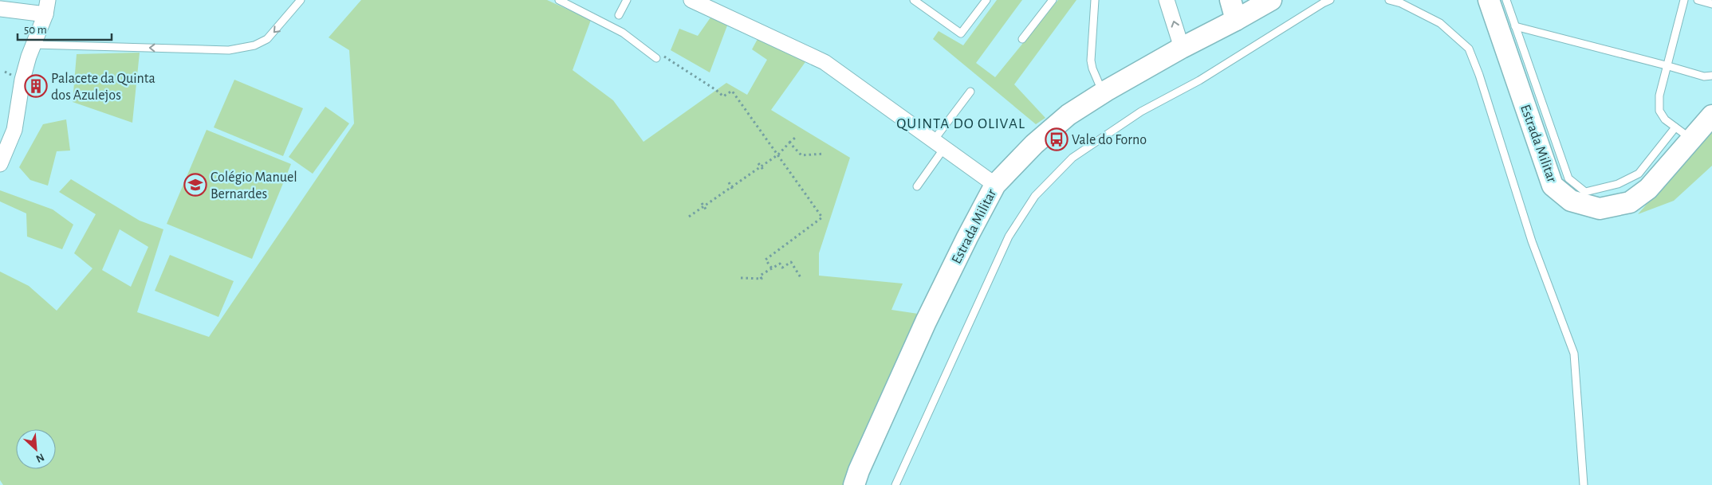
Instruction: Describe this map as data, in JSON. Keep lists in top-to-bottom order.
{
  "streets": {
    "street": ["Estrada Militar"]
  },
  "districts": ["QUINTA DO OLIVAL"],
  "places": {
    "building": ["Palacete da Quinta dos Azulejos"],
    "bus stop": ["Vale do Forno"],
    "school or university": ["Colégio Manuel Bernardes"]
  },
  "scale_bar": "50 m",
  "north": "bottom right"
}
